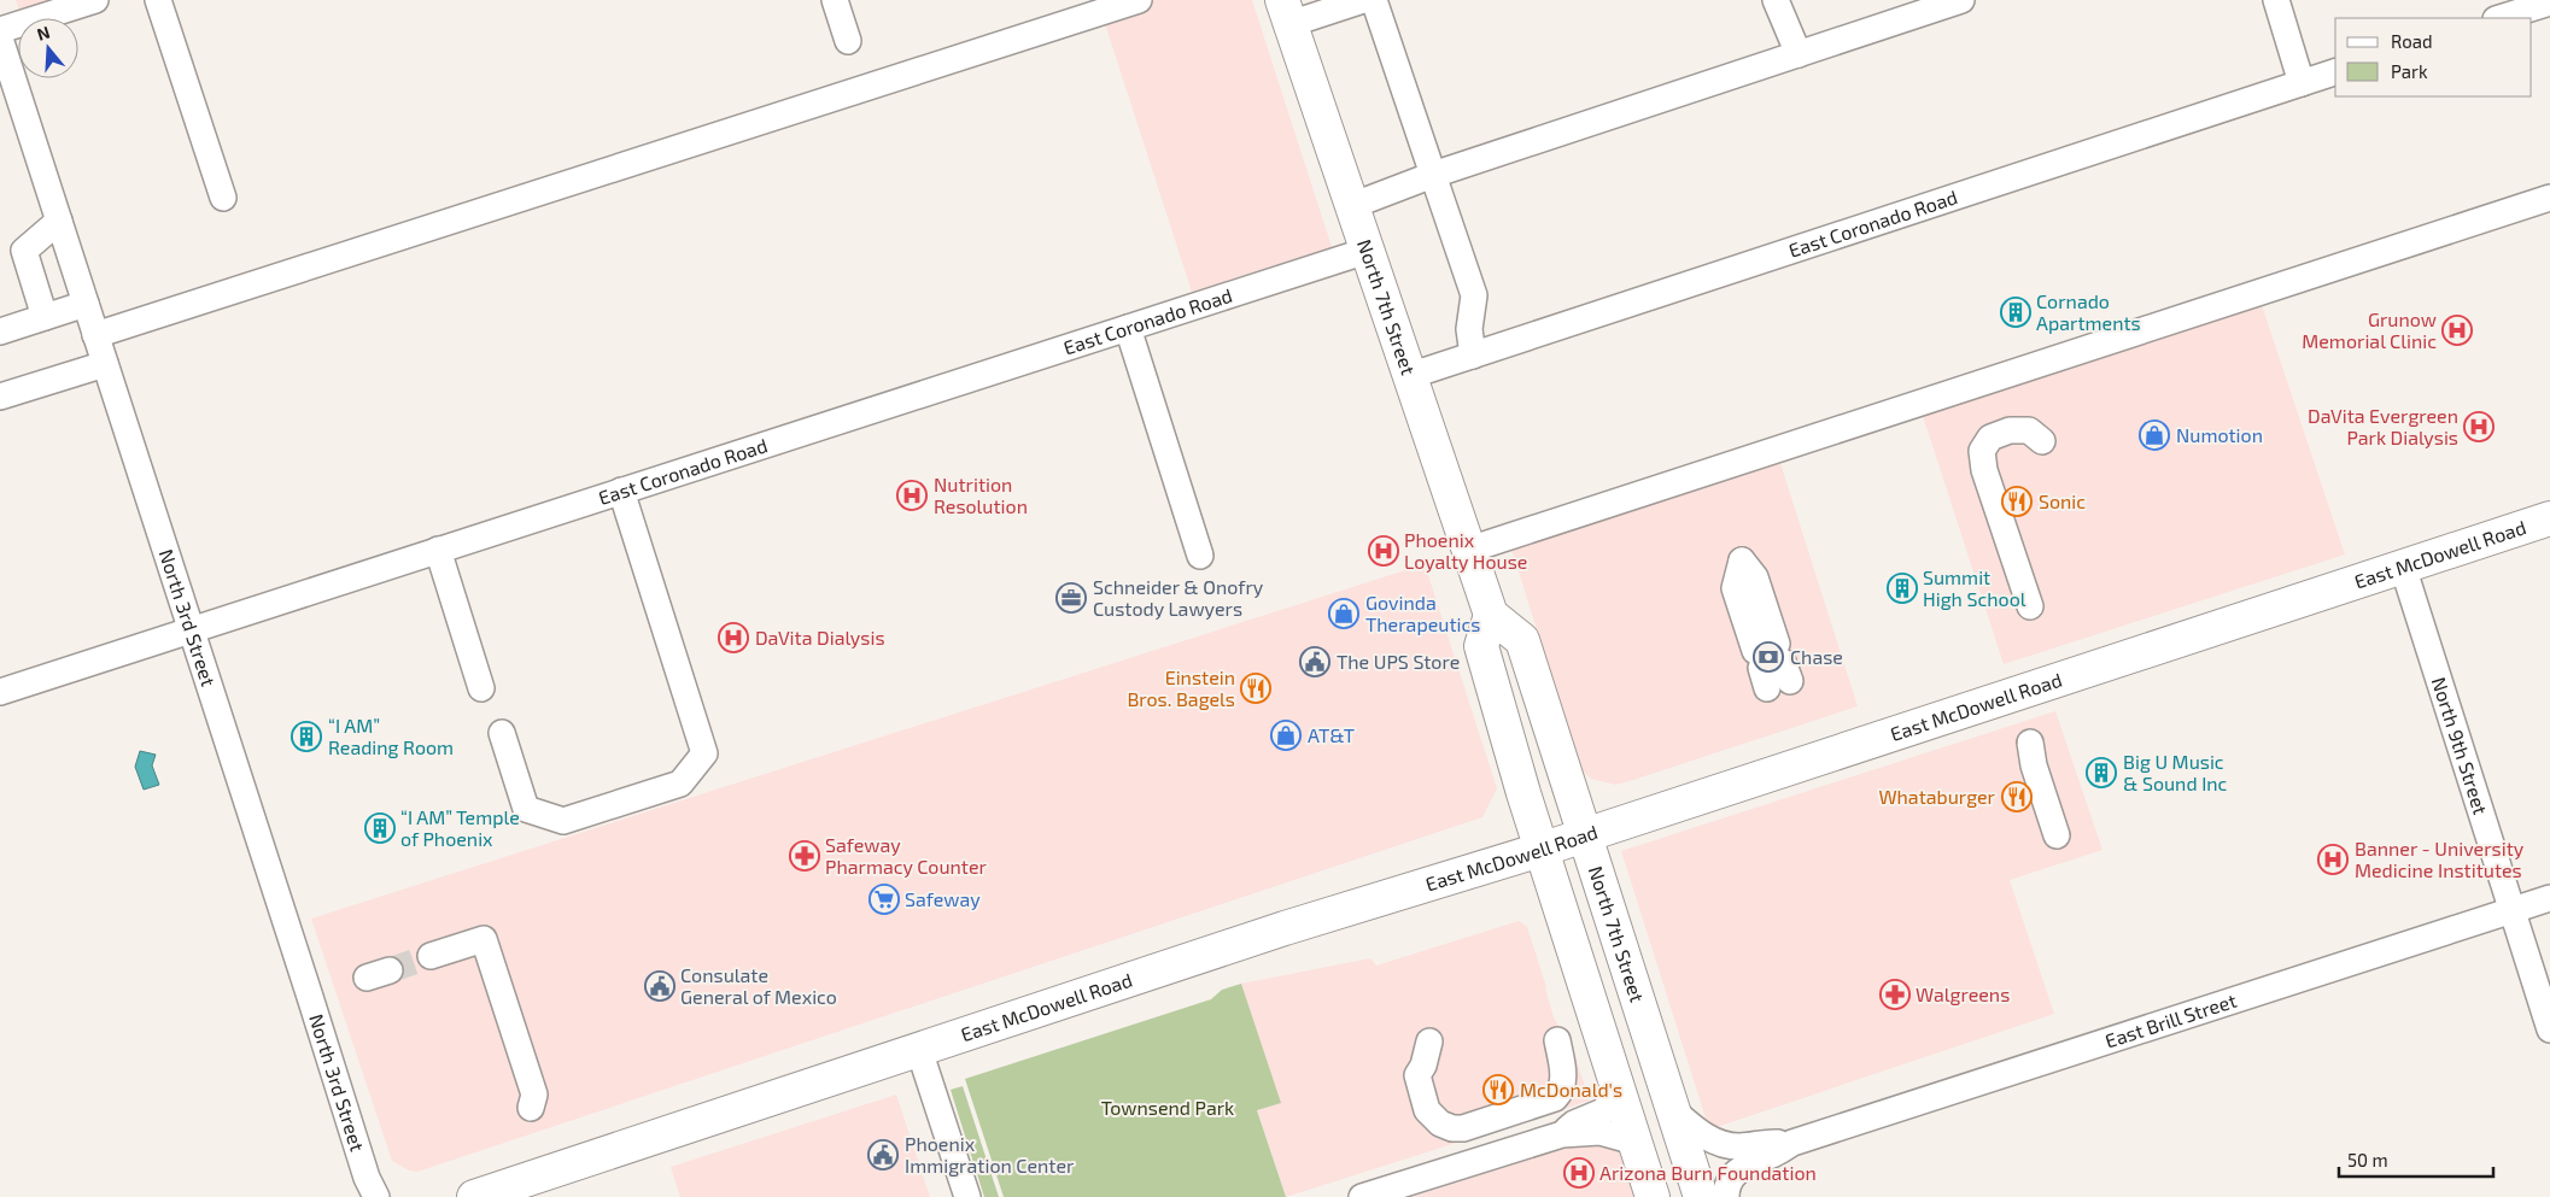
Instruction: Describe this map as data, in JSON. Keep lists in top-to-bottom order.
{
  "streets": {
    "main road": ["North 7th Street", "East McDowell Road"],
    "street": [
      "East Coronado Road",
      "North 3rd Street",
      "North 9th Street",
      "East Brill Street"
    ]
  },
  "crossings": [
    ["East Coronado Road", "North 7th Street"],
    ["East Coronado Road", "North 3rd Street"],
    ["North 7th Street", "East McDowell Road"],
    ["North 7th Street", "East Brill Street"],
    ["East McDowell Road", "North 9th Street"],
    ["North 9th Street", "East Brill Street"]
  ],
  "parks": ["Townsend Park"],
  "places": {
    "building": [
      "Cornado Apartments",
      "Summit High School",
      "“I AM” Reading Room",
      "Big U Music & Sound Inc",
      "“I AM” Temple of Phoenix"
    ],
    "hospital": [
      "Grunow Memorial Clinic",
      "DaVita Evergreen Park Dialysis",
      "Nutrition Resolution",
      "Phoenix Loyalty House",
      "DaVita Dialysis",
      "Banner - University Medicine Institutes",
      "Arizona Burn Foundation"
    ],
    "shop": ["Numotion", "Govinda Therapeutics", "AT&T"],
    "restaurant": [
      "Sonic",
      "Einstein Bros. Bagels",
      "Whataburger",
      "McDonald's"
    ],
    "office": ["Schneider & Onofry Custody Lawyers"],
    "bank": ["Chase"],
    "public building": ["The UPS Store", "Consulate General of Mexico", "Phoenix Immigration Center"],
    "pharmacy": ["Safeway Pharmacy Counter", "Walgreens"],
    "supermarket": ["Safeway"]
  },
  "legend": ["Road", "Park"],
  "scale_bar": "50 m",
  "north": "top"
}
